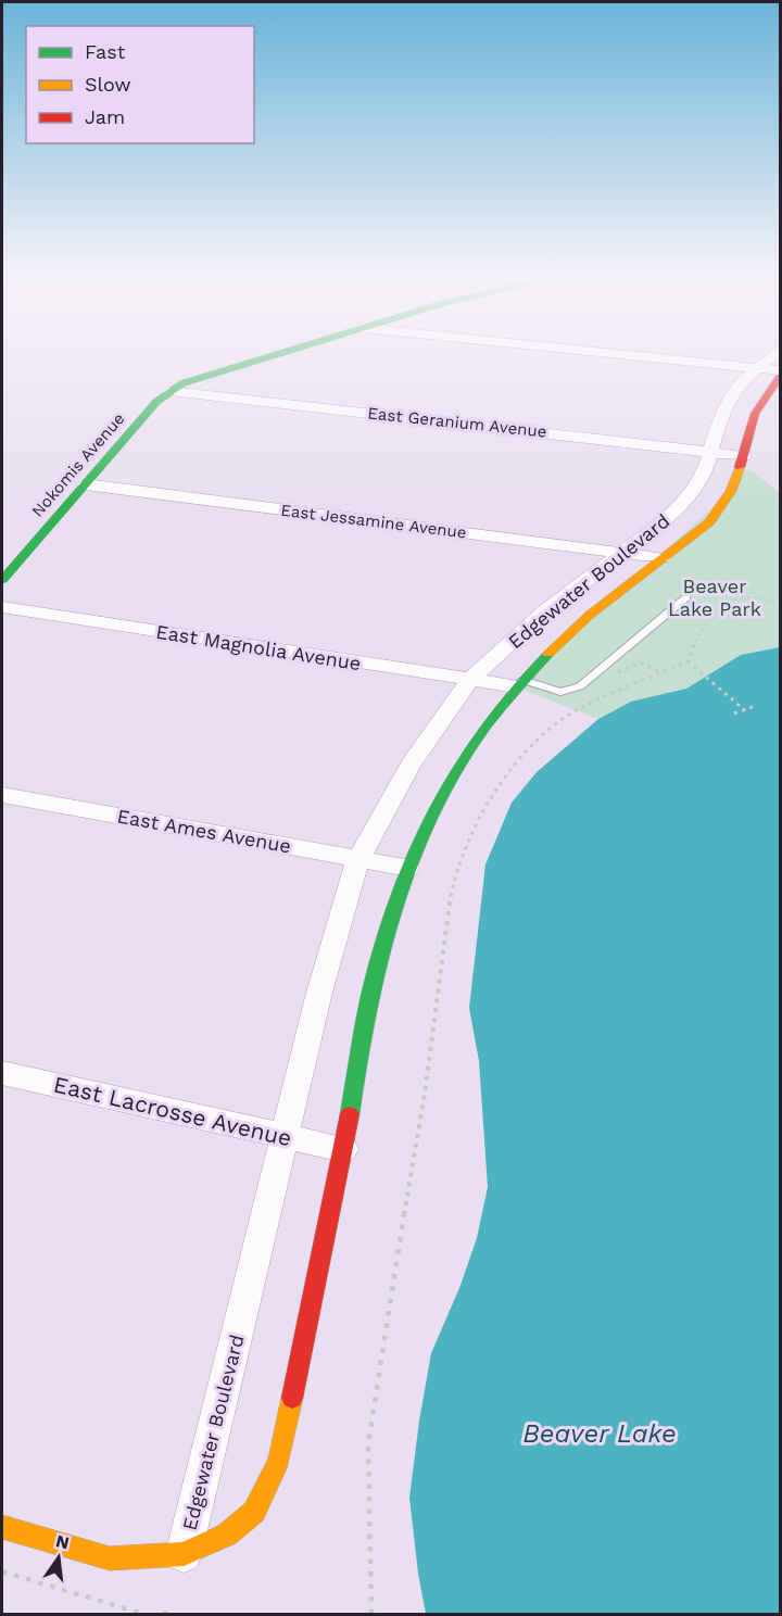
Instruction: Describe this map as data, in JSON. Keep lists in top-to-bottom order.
{
  "streets": {
    "street": [
      "East Geranium Avenue",
      "Nokomis Avenue",
      "East Jessamine Avenue",
      "Edgewater Boulevard",
      "East Magnolia Avenue",
      "East Ames Avenue",
      "East Lacrosse Avenue"
    ]
  },
  "crossings": [
    ["East Geranium Avenue", "Nokomis Avenue"],
    ["East Geranium Avenue", "Edgewater Boulevard"],
    ["Nokomis Avenue", "East Jessamine Avenue"],
    ["East Jessamine Avenue", "Edgewater Boulevard"],
    ["Edgewater Boulevard", "East Magnolia Avenue"],
    ["Edgewater Boulevard", "East Ames Avenue"],
    ["Edgewater Boulevard", "East Lacrosse Avenue"]
  ],
  "water": ["Beaver Lake"],
  "parks": ["Beaver Lake Park"],
  "legend": ["Fast", "Slow", "Jam"],
  "north": "top"
}
